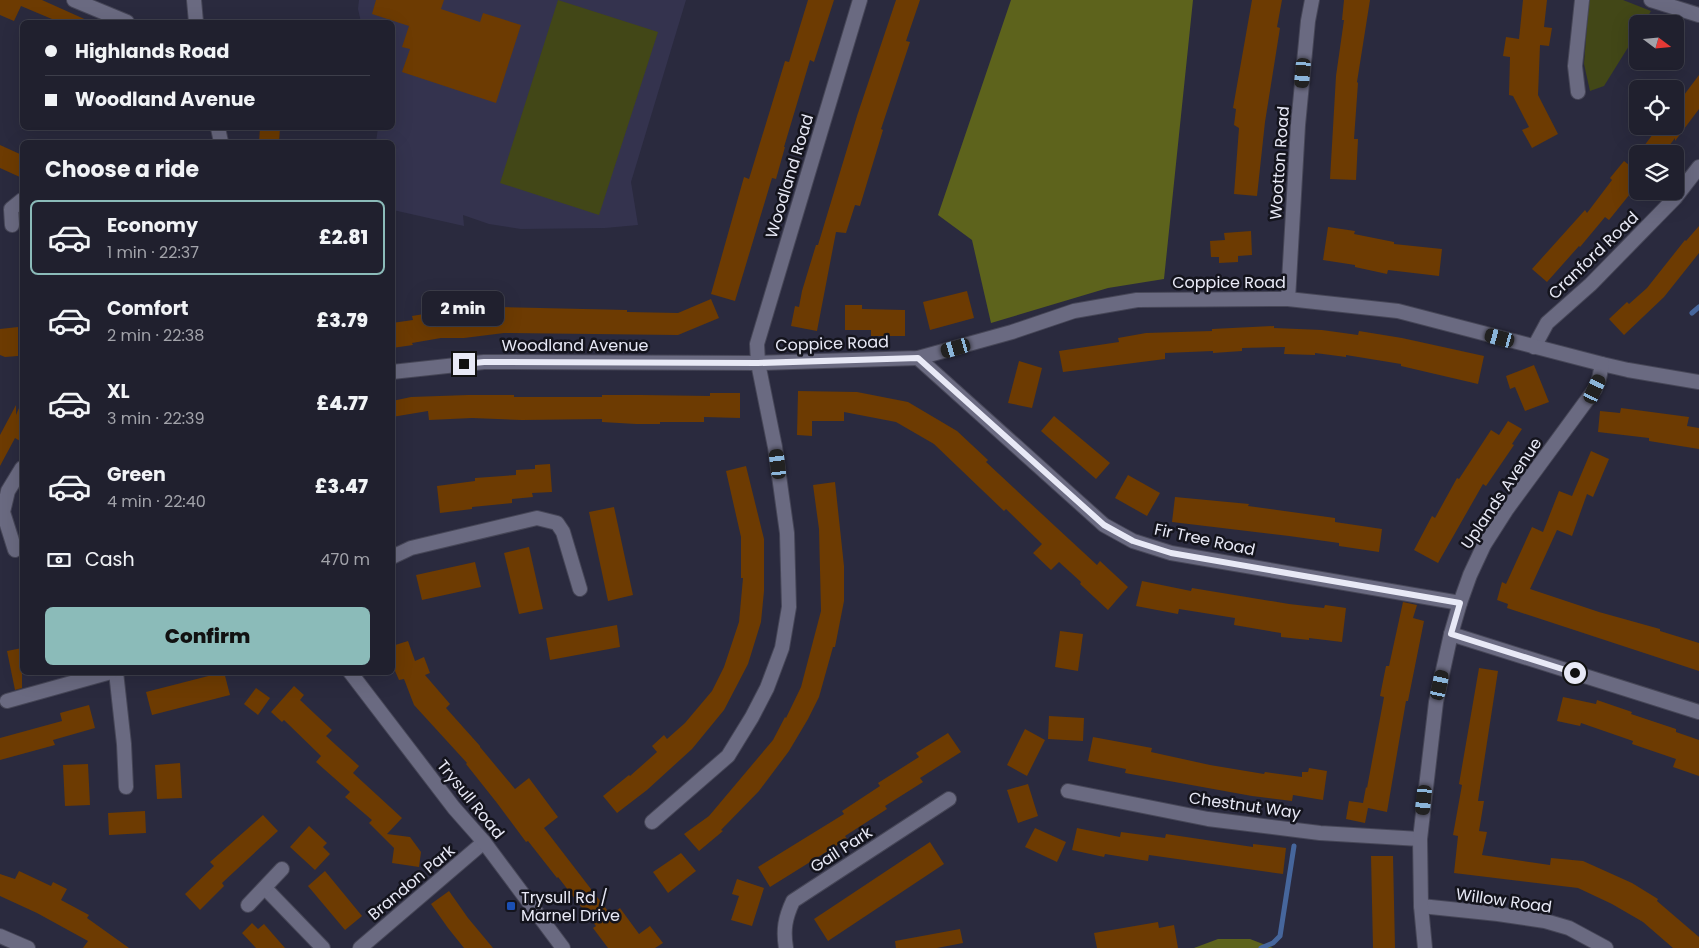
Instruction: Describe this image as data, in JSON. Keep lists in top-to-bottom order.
{
  "streets": {
    "street": [
      "Wootton Road",
      "Woodland Road",
      "Cranford Road",
      "Coppice Road",
      "Woodland Avenue",
      "Uplands Avenue",
      "Fir Tree Road",
      "Trysull Road",
      "Chestnut Way",
      "Gail Park",
      "Brandon Park",
      "Willow Road"
    ]
  },
  "crossings": [
    ["Wootton Road", "Coppice Road"],
    ["Woodland Road", "Coppice Road"],
    ["Woodland Road", "Woodland Avenue"],
    ["Cranford Road", "Coppice Road"],
    ["Coppice Road", "Woodland Avenue"],
    ["Coppice Road", "Uplands Avenue"],
    ["Coppice Road", "Fir Tree Road"],
    ["Uplands Avenue", "Fir Tree Road"],
    ["Uplands Avenue", "Chestnut Way"],
    ["Uplands Avenue", "Willow Road"],
    ["Trysull Road", "Brandon Park"]
  ],
  "places": {
    "transit": ["Trysull Rd / Marnel Drive"]
  },
  "north": "right",
  "page": {
    "banner": ["Highlands Road", "Woodland Avenue"],
    "heading": "Choose a ride",
    "list": [
      {
        "name": "Economy",
        "note": "1 min · 22:37",
        "value": "£2.81"
      },
      {
        "name": "Comfort",
        "note": "2 min · 22:38",
        "value": "£3.79"
      },
      {
        "name": "XL",
        "note": "3 min · 22:39",
        "value": "£4.77"
      },
      {
        "name": "Green",
        "note": "4 min · 22:40",
        "value": "£3.47"
      }
    ],
    "bubble": "2 min",
    "pay": ["Cash", "470 m"],
    "buttons": "Confirm"
  }
}
